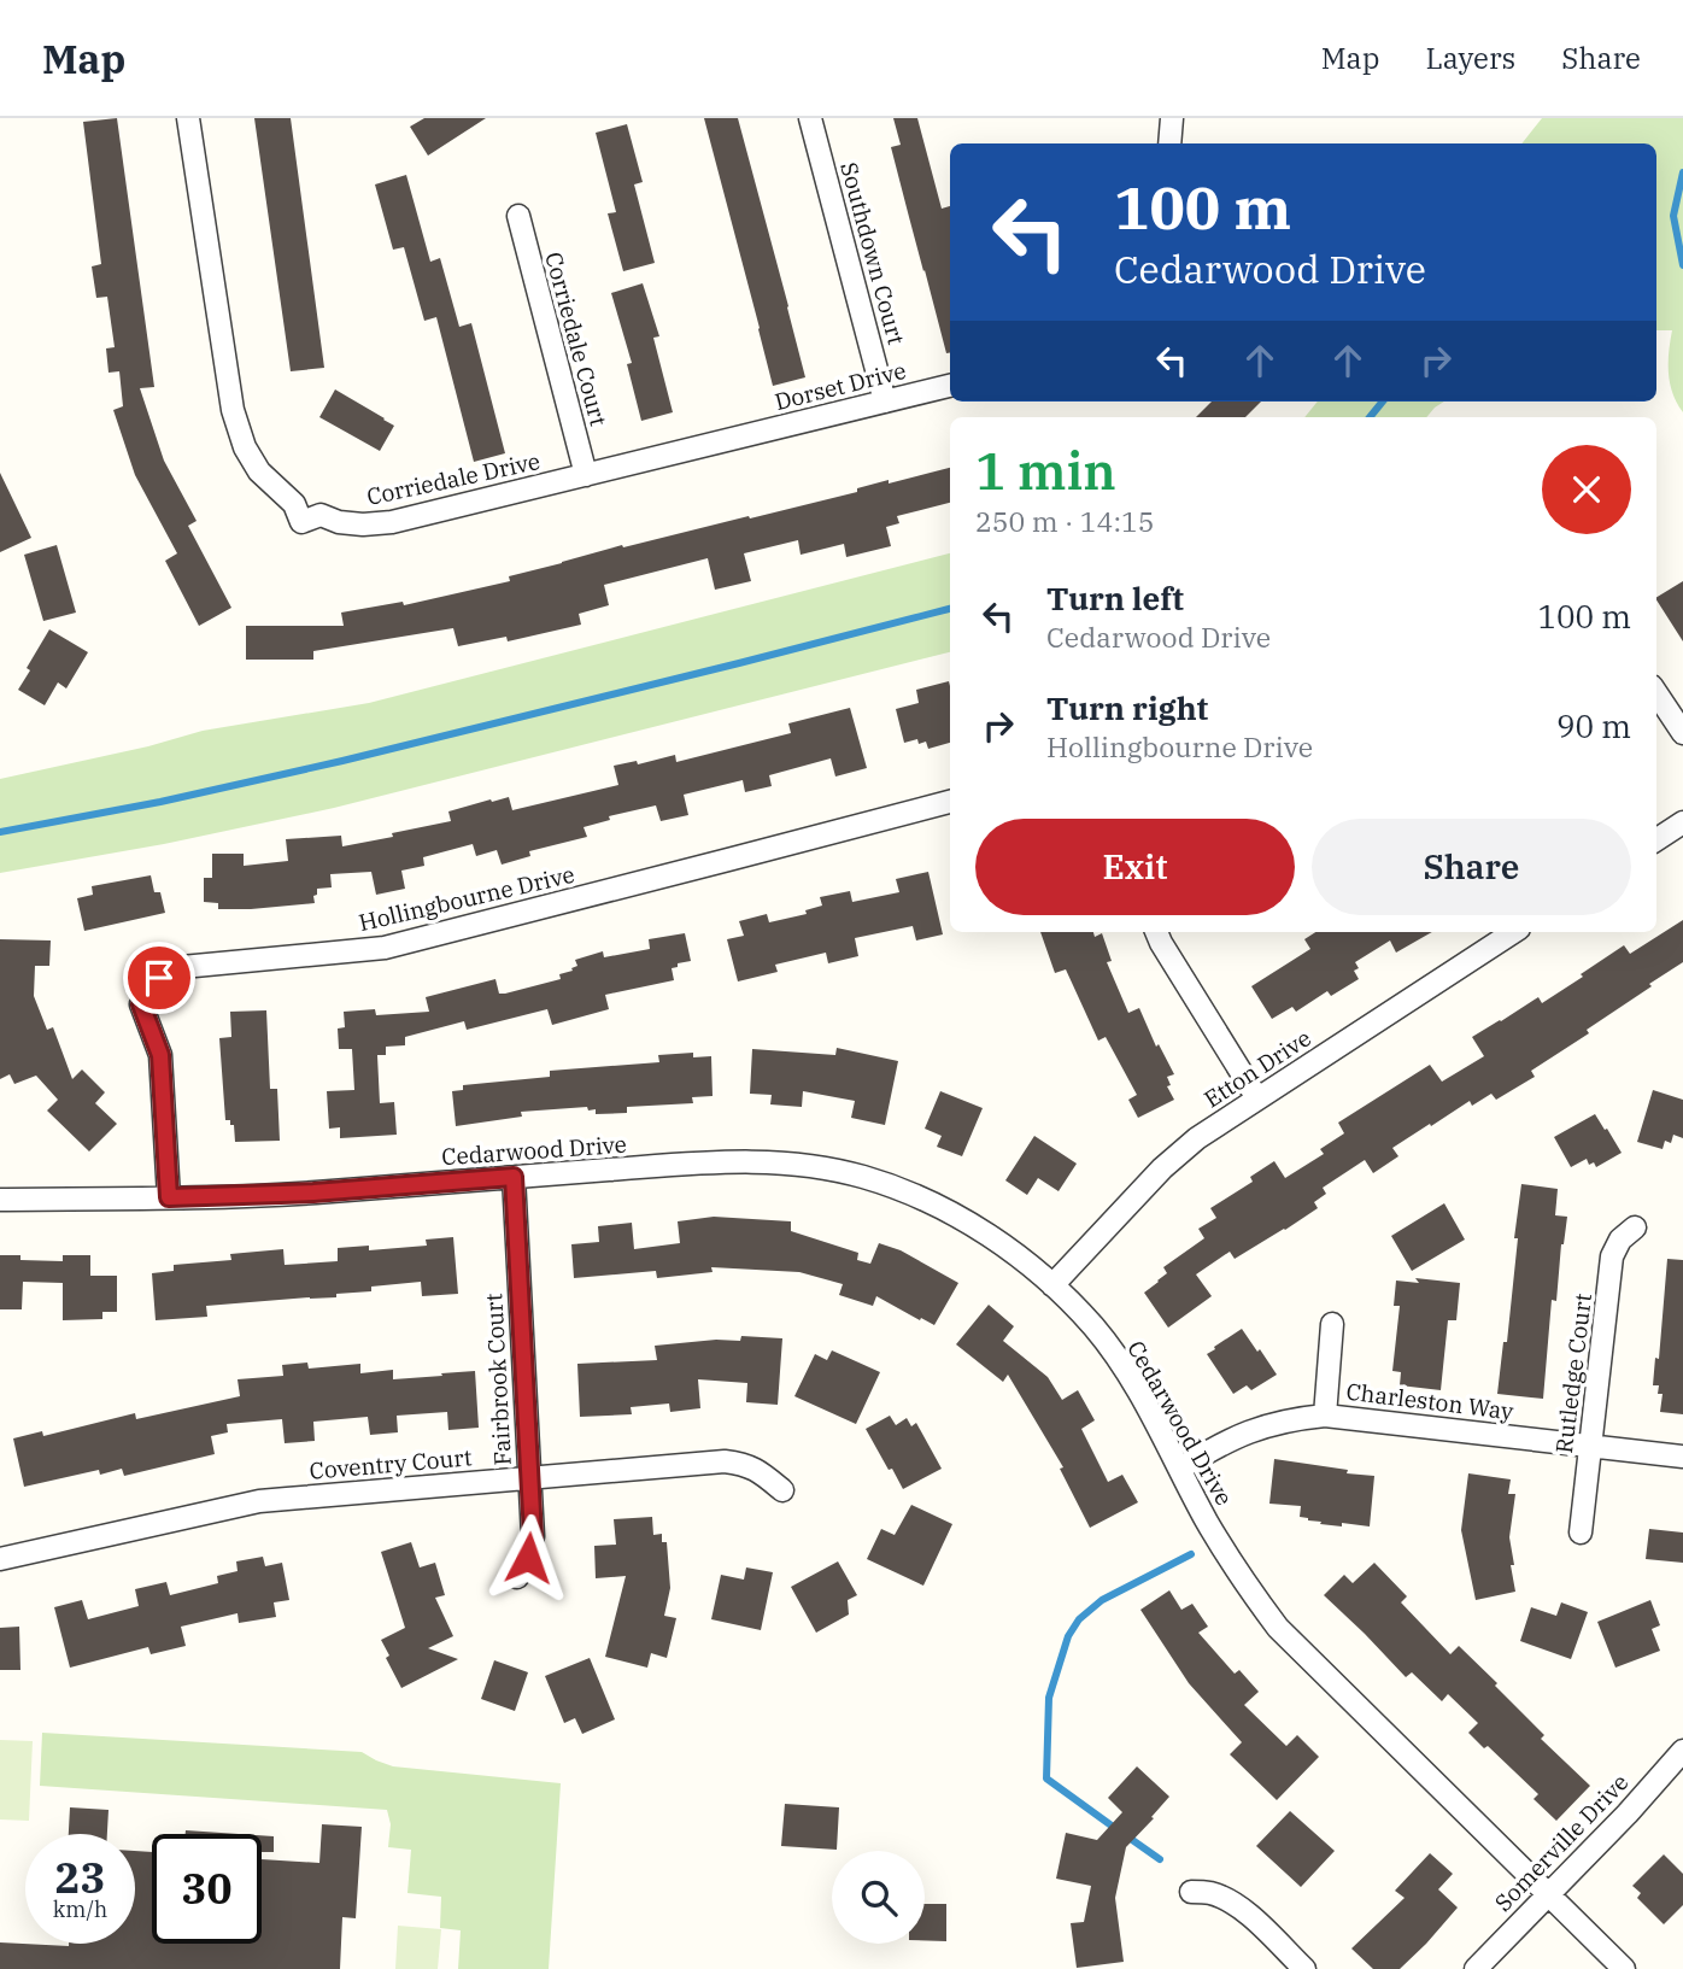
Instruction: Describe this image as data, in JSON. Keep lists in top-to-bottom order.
{
  "streets": {
    "street": [
      "Southdown Court",
      "Corriedale Court",
      "Dorset Drive",
      "Corriedale Drive",
      "Hollingbourne Drive",
      "Etton Drive",
      "Cedarwood Drive",
      "Rutledge Court",
      "Fairbrook Court",
      "Charleston Way",
      "Coventry Court",
      "Somerville Drive"
    ]
  },
  "crossings": [
    ["Southdown Court", "Dorset Drive"],
    ["Corriedale Court", "Corriedale Drive"],
    ["Dorset Drive", "Corriedale Drive"],
    ["Hollingbourne Drive", "Cedarwood Drive"],
    ["Etton Drive", "Cedarwood Drive"],
    ["Cedarwood Drive", "Fairbrook Court"],
    ["Cedarwood Drive", "Charleston Way"],
    ["Cedarwood Drive", "Somerville Drive"],
    ["Rutledge Court", "Charleston Way"],
    ["Fairbrook Court", "Coventry Court"]
  ],
  "page": {
    "header": "Map",
    "nav": ["Map", "Layers", "Share"],
    "turn": ["100 m", "Cedarwood Drive"],
    "heading": ["1 min", "250 m · 14:15"],
    "list": [
      {
        "name": "Turn left",
        "note": "Cedarwood Drive",
        "value": "100 m"
      },
      {
        "name": "Turn right",
        "note": "Hollingbourne Drive",
        "value": "90 m"
      }
    ],
    "buttons": ["Exit", "Share"],
    "speed": "23 km/h",
    "limit": "30"
  }
}
